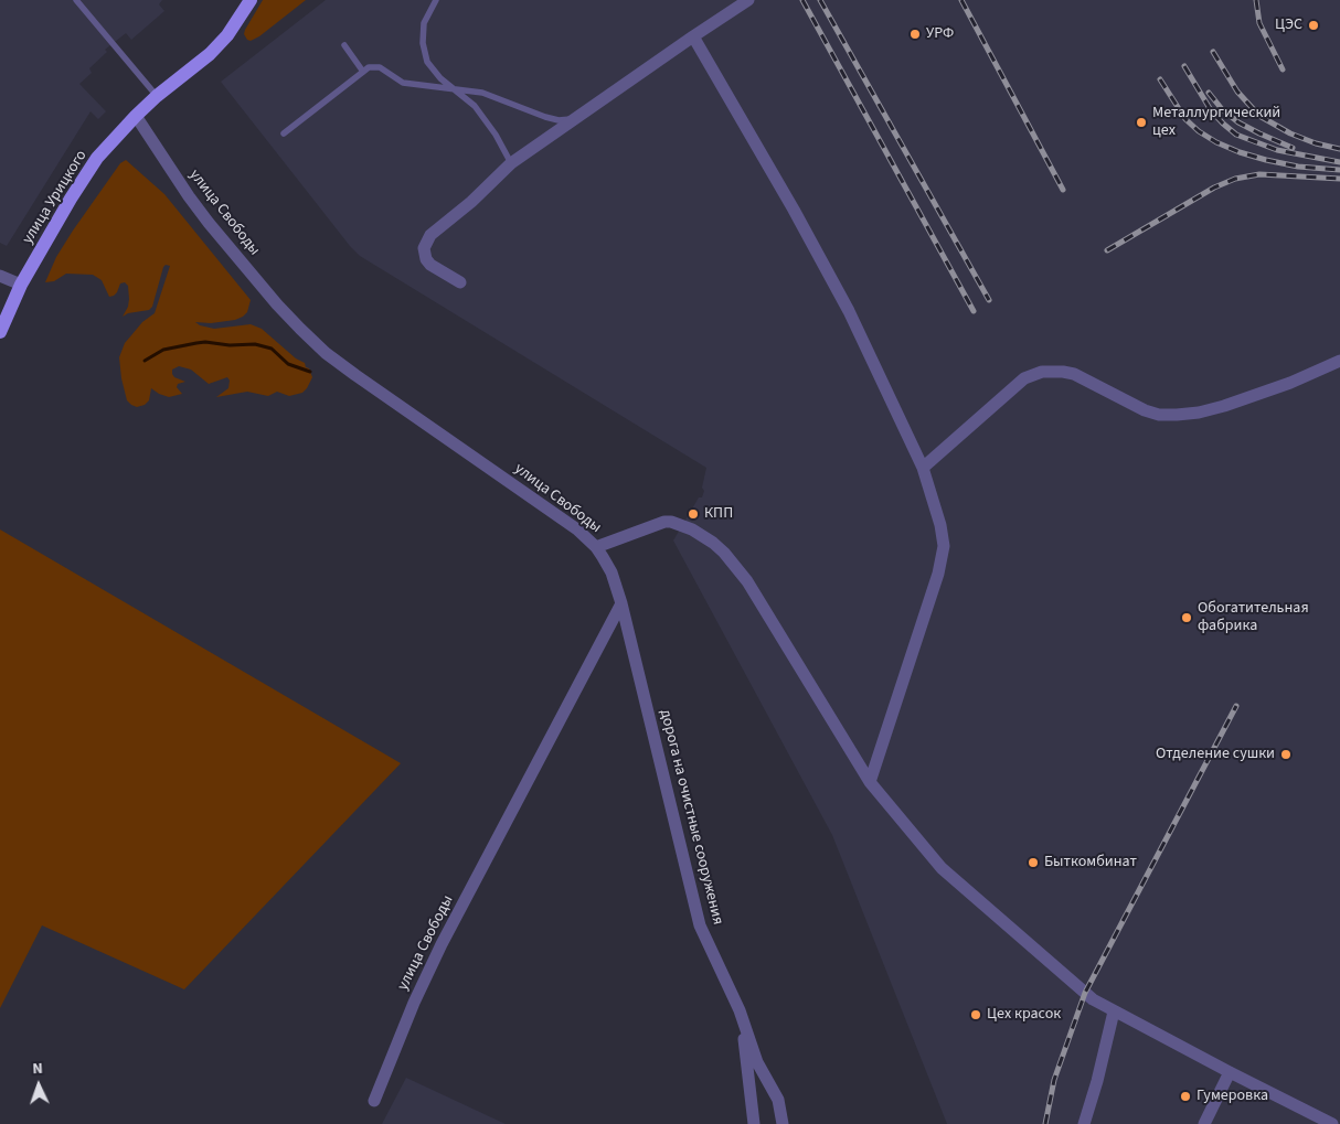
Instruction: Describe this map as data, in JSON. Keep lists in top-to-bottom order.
{
  "streets": {
    "main road": ["улица Урицкого"],
    "street": ["улица Свободы", "дорога на очистные сооружения"]
  },
  "crossings": [
    ["улица Урицкого", "улица Свободы"],
    ["улица Свободы", "дорога на очистные сооружения"]
  ],
  "places": [
    "ЦЭС",
    "УРФ",
    "Металлургический цех",
    "КПП",
    "Обогатительная фабрика",
    "Отделение сушки",
    "Быткомбинат",
    "Цех красок",
    "Гумеровка"
  ],
  "north": "top"
}
